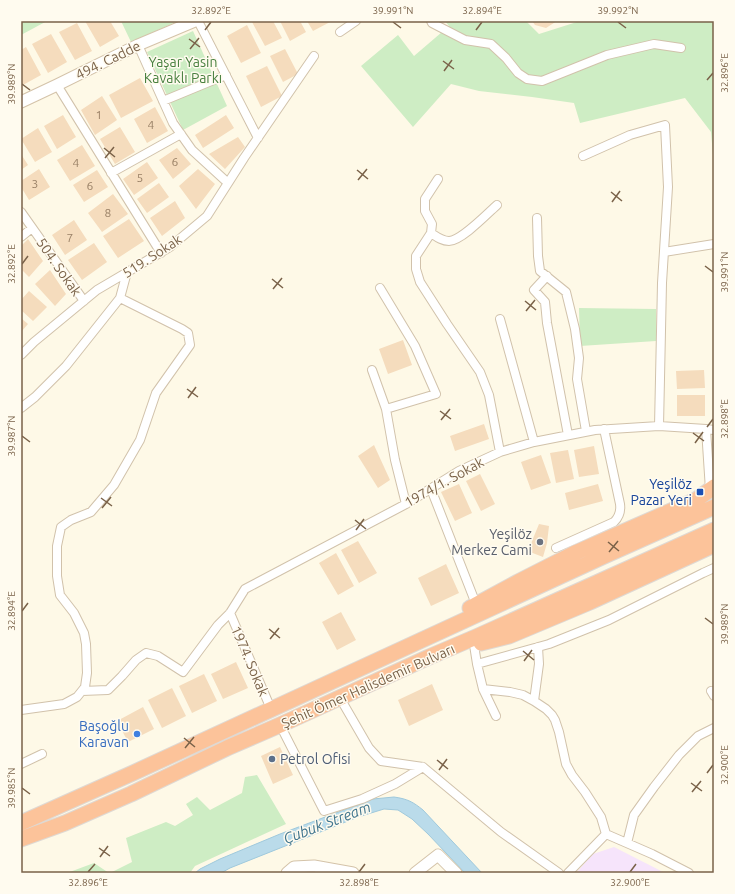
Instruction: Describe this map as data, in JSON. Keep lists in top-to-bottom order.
{
  "streets": {
    "highway": ["Şehit Ömer Halisdemir Bulvarı"],
    "street": [
      "494. Cadde",
      "519. Sokak",
      "504. Sokak",
      "1974/1. Sokak",
      "1974. Sokak"
    ]
  },
  "crossings": [
    ["519. Sokak", "504. Sokak"],
    ["1974/1. Sokak", "1974. Sokak"],
    ["1974. Sokak", "Şehit Ömer Halisdemir Bulvarı"]
  ],
  "water": ["Çubuk Stream"],
  "parks": ["Yaşar Yasin Kavaklı Parkı"],
  "places": {
    "transit": ["Yeşilöz Pazar Yeri"],
    "other": ["Yeşilöz Merkez Cami", "Başoğlu Karavan", "Petrol Ofisi"]
  },
  "house_numbers": [
    "1",
    "4",
    "6",
    "4",
    "5",
    "3",
    "6",
    "8",
    "7"
  ],
  "coordinates": [
    "32.892°E",
    "39.991°N",
    "32.894°E",
    "39.992°N",
    "32.896°E",
    "39.989°N",
    "32.898°E",
    "39.987°N",
    "32.900°E",
    "39.985°N"
  ]
}
